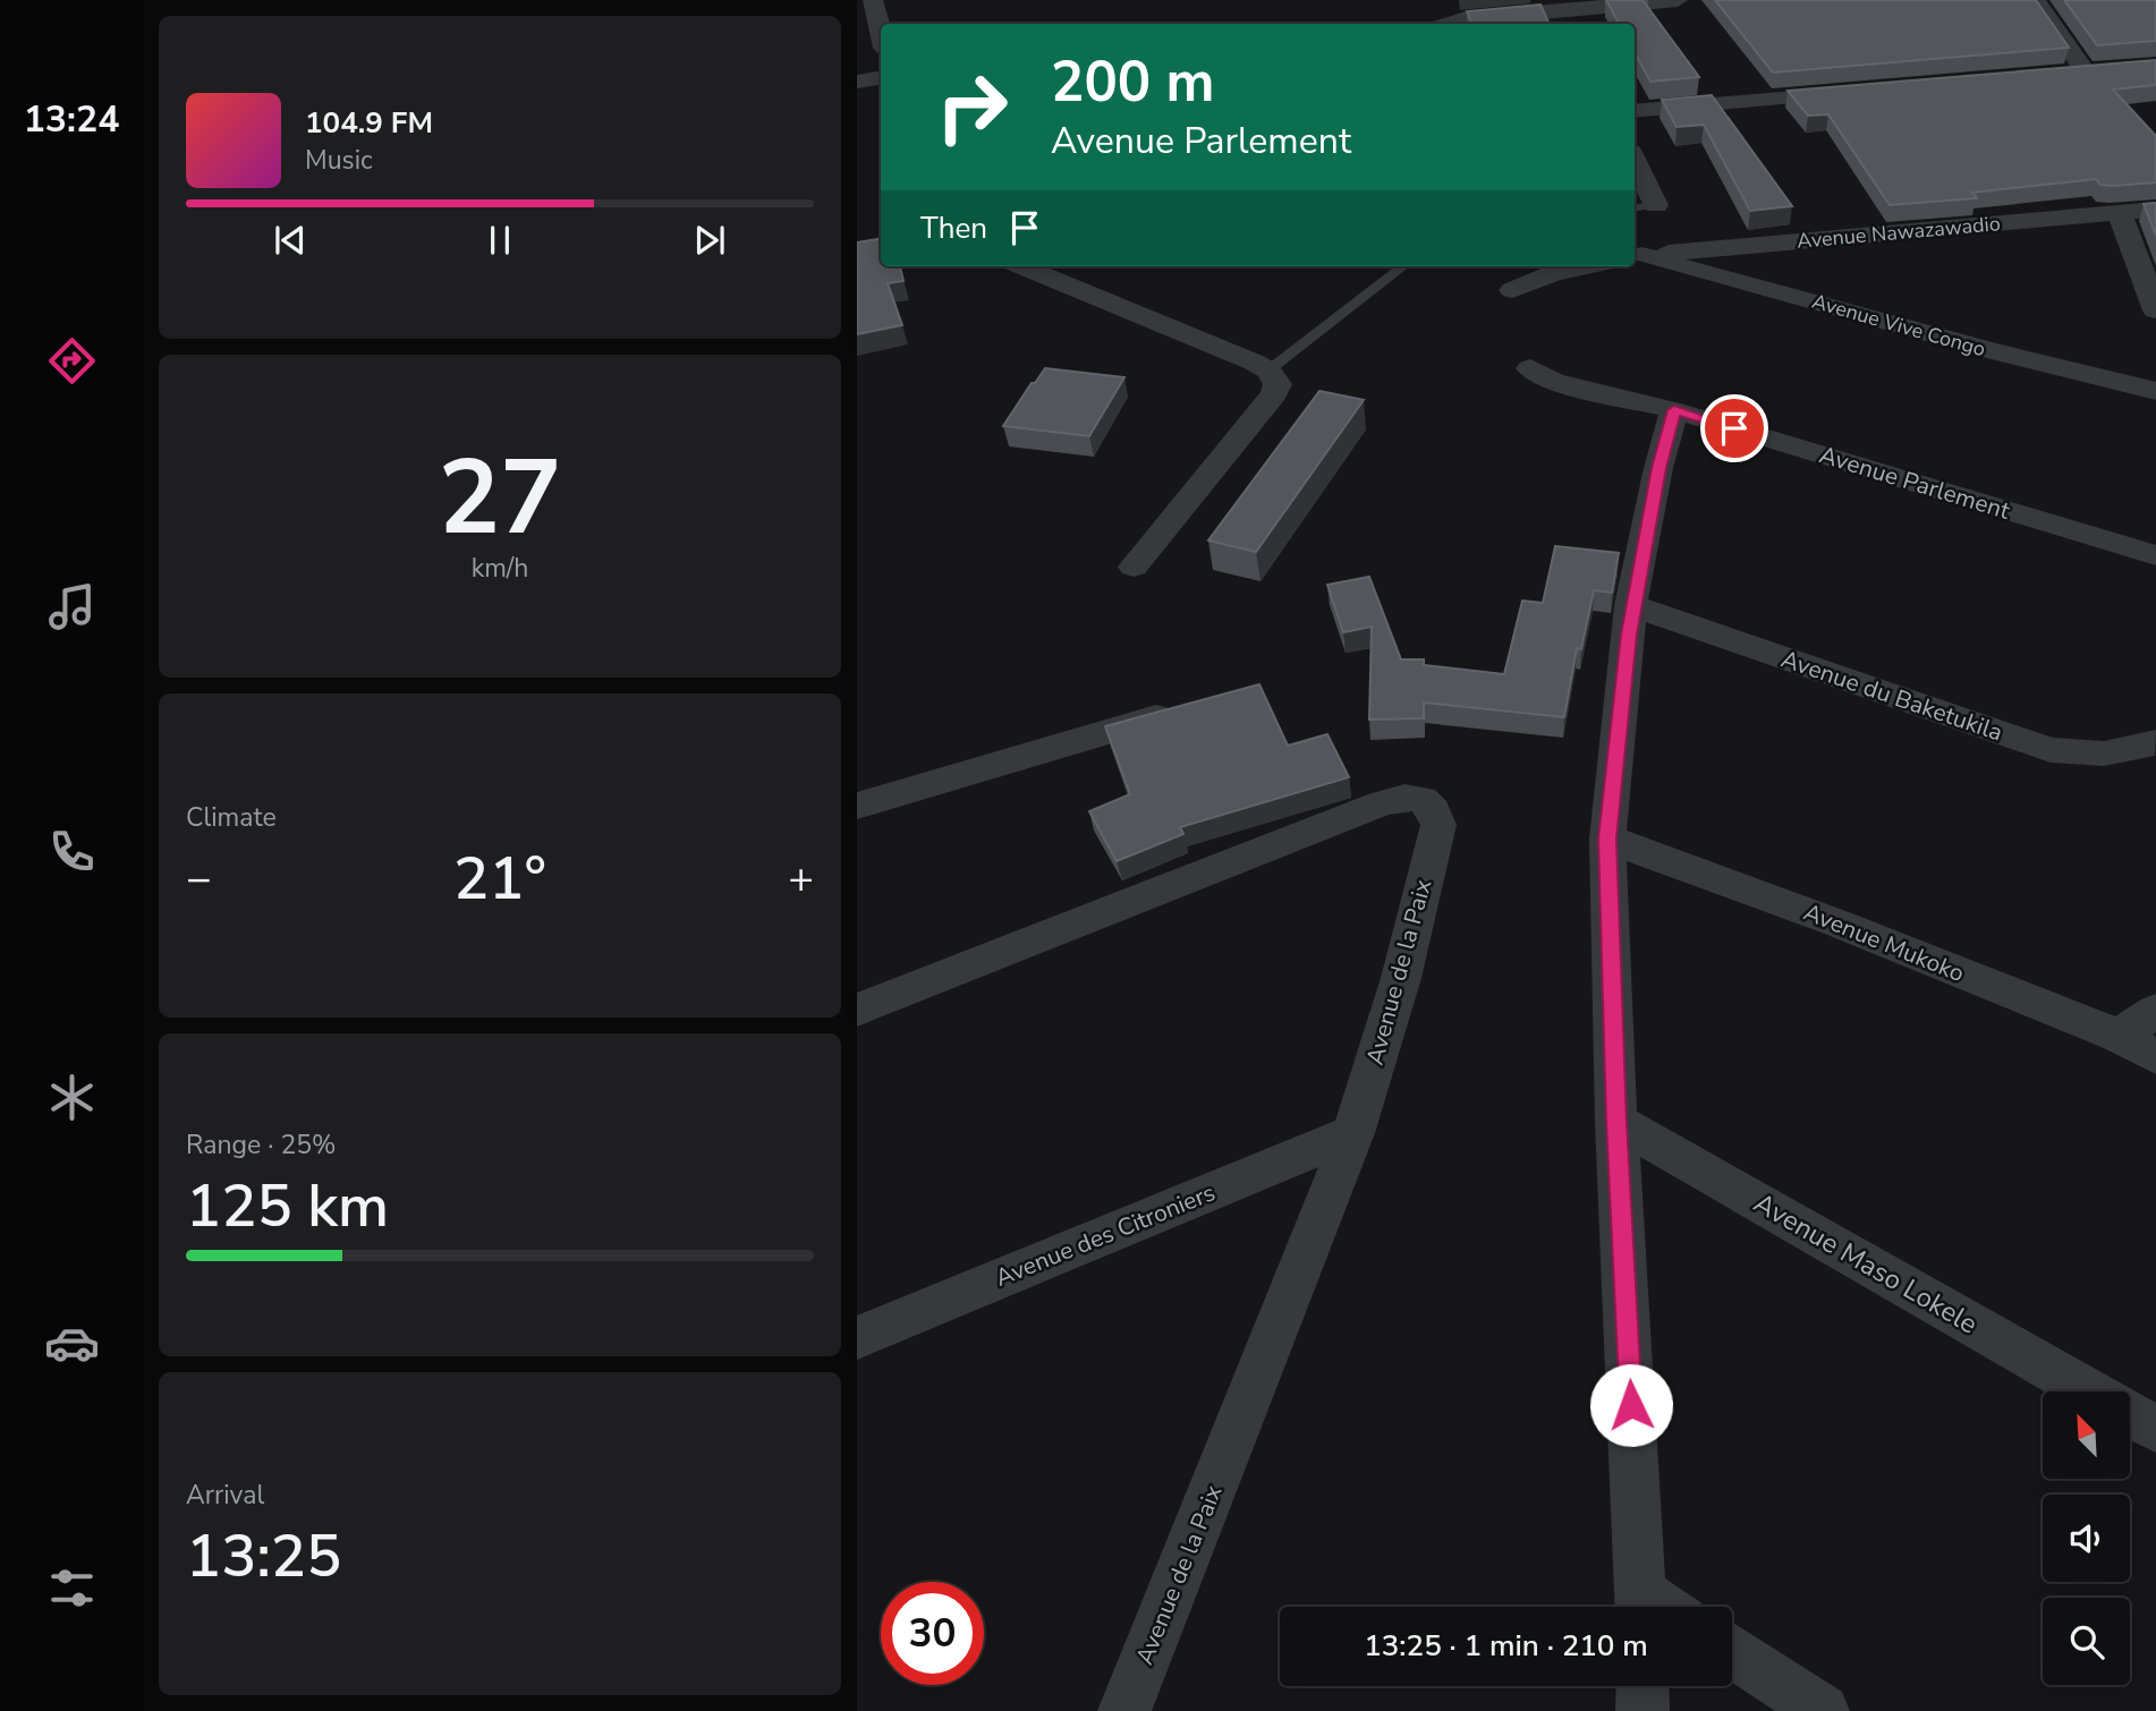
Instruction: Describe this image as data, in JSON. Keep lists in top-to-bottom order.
{
  "streets": {
    "street": [
      "Avenue Nawazawadio",
      "Avenue Vive Congo",
      "Avenue Parlement",
      "Avenue du Baketukila",
      "Avenue Mukoko",
      "Avenue de la Paix",
      "Avenue des Citroniers",
      "Avenue Maso Lokele"
    ]
  },
  "crossings": [
    ["Avenue Nawazawadio", "Avenue Vive Congo"],
    ["Avenue de la Paix", "Avenue des Citroniers"]
  ],
  "north": "top left",
  "page": {
    "tabs": "13:24",
    "turn": ["200 m", "Avenue Parlement"],
    "song": ["104.9 FM", "Music"],
    "then": "Then",
    "tile": [
      ["27", "km/h"],
      "Climate",
      ["Range · 25%", "125 km"],
      ["Arrival", "13:25"]
    ],
    "heat": ["−", "21°", "+"],
    "limit": "30",
    "trip": "13:25 · 1 min · 210 m"
  }
}
